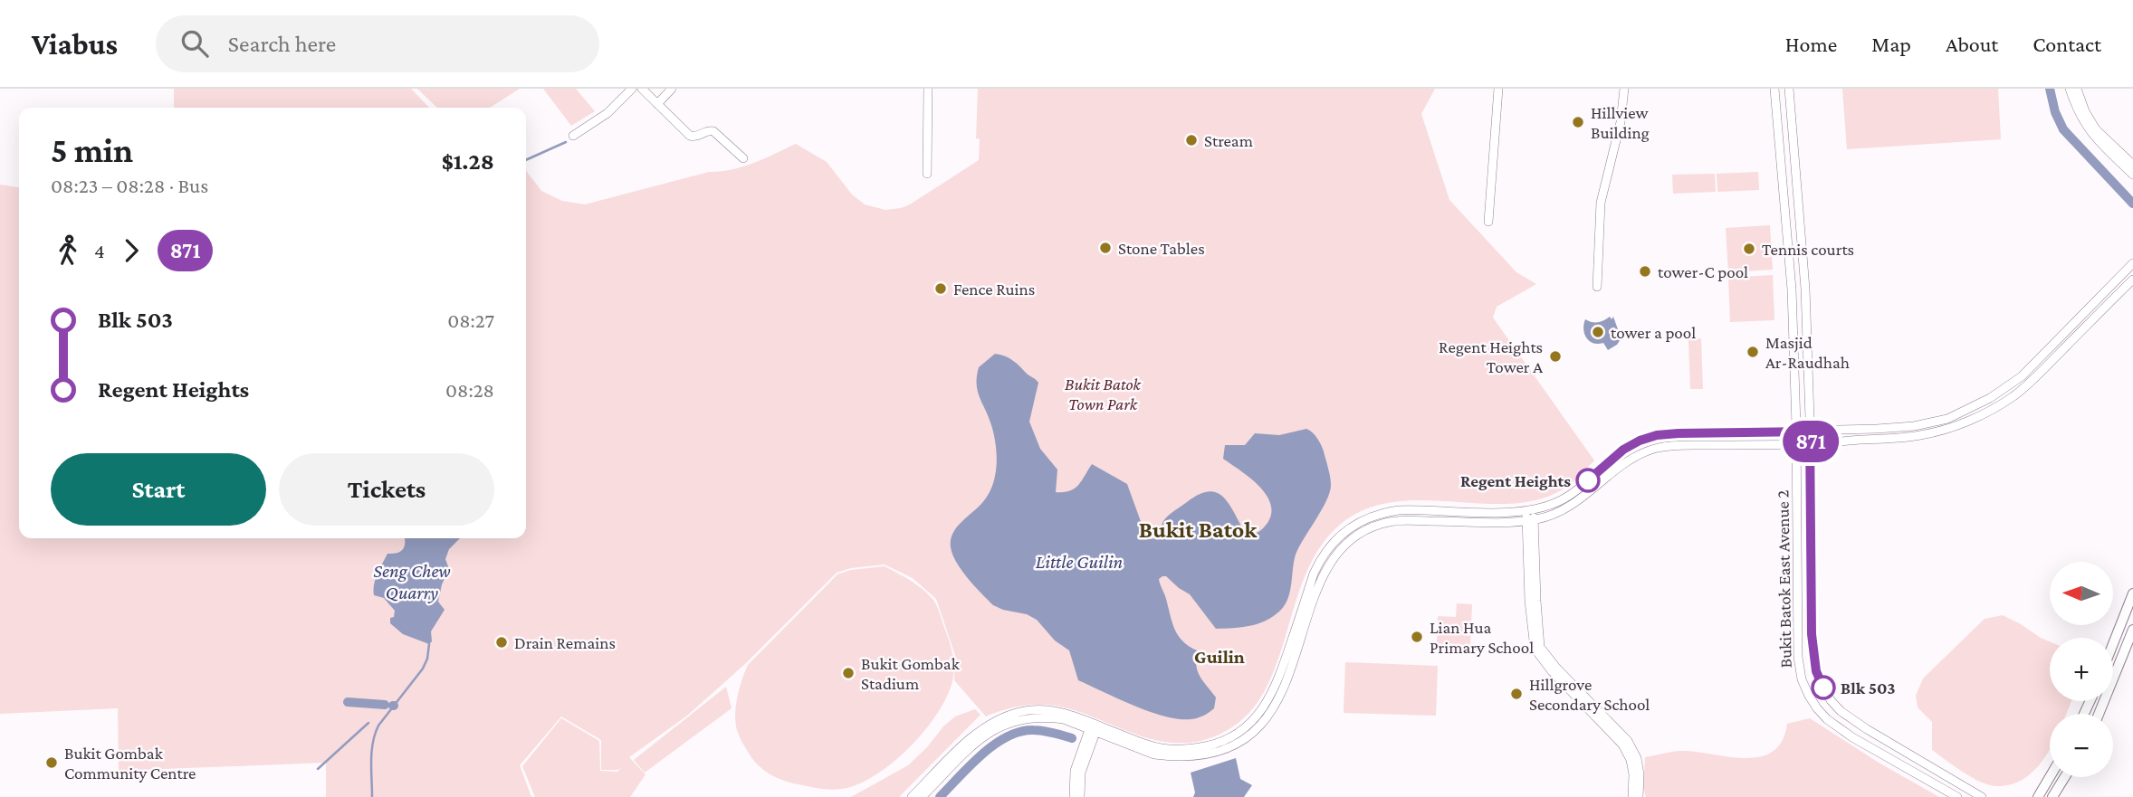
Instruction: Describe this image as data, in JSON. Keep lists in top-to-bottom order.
{
  "streets": {
    "street": ["Bukit Batok East Avenue 2"]
  },
  "districts": ["Bukit Batok", "Guilin"],
  "water": ["Little Guilin", "Seng Chew Quarry"],
  "parks": ["Bukit Batok Town Park"],
  "places": [
    "Hillview Building",
    "Stream",
    "Stone Tables",
    "Tennis courts",
    "tower-C pool",
    "Fence Ruins",
    "tower a pool",
    "Masjid Ar-Raudhah",
    "Regent Heights Tower A",
    "Regent Heights",
    "Lian Hua Primary School",
    "Drain Remains",
    "Bukit Gombak Stadium",
    "Blk 503",
    "Hillgrove Secondary School",
    "Bukit Gombak Community Centre"
  ],
  "lines": ["bus line 871"],
  "north": "left",
  "page": {
    "header": "Viabus",
    "search": "Search here",
    "nav": [
      "Home",
      "Map",
      "About",
      "Contact"
    ],
    "on_map": "871",
    "heading": ["5 min", "08:23 – 08:28 · Bus", "$1.28"],
    "legs": ["4", "871"],
    "list": [
      {
        "name": "Blk 503",
        "value": "08:27"
      },
      {
        "name": "Regent Heights",
        "value": "08:28"
      }
    ],
    "buttons": ["Start", "Tickets"],
    "map_buttons": ["+", "−"]
  }
}
